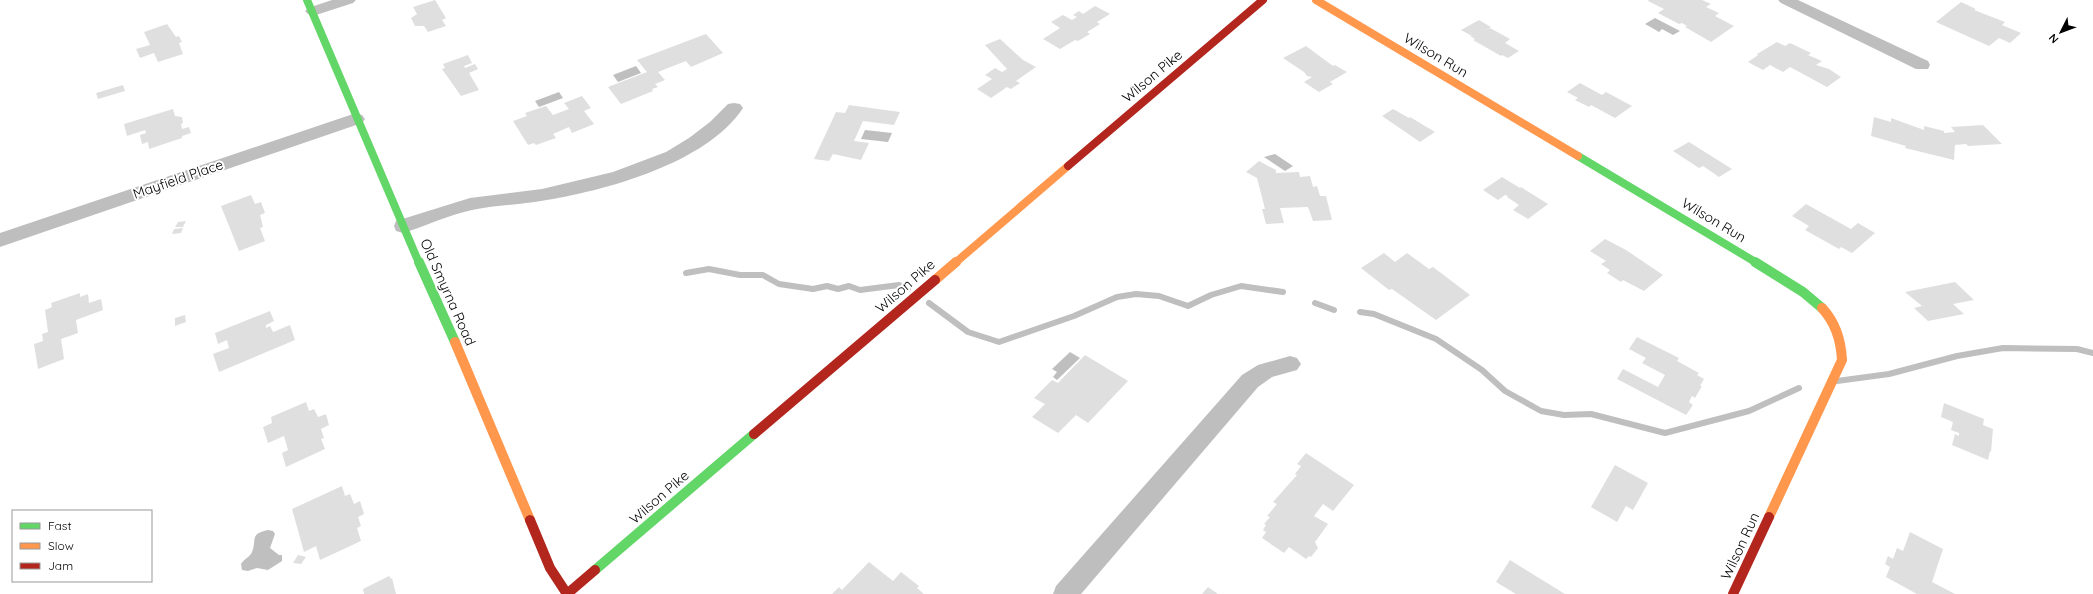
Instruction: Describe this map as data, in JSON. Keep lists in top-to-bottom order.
{
  "streets": {
    "street": [
      "Wilson Run",
      "Wilson Pike",
      "Mayfield Place",
      "Old Smyrna Road"
    ]
  },
  "crossings": [
    ["Wilson Pike", "Old Smyrna Road"],
    ["Mayfield Place", "Old Smyrna Road"]
  ],
  "legend": ["Fast", "Slow", "Jam"],
  "north": "bottom left"
}
